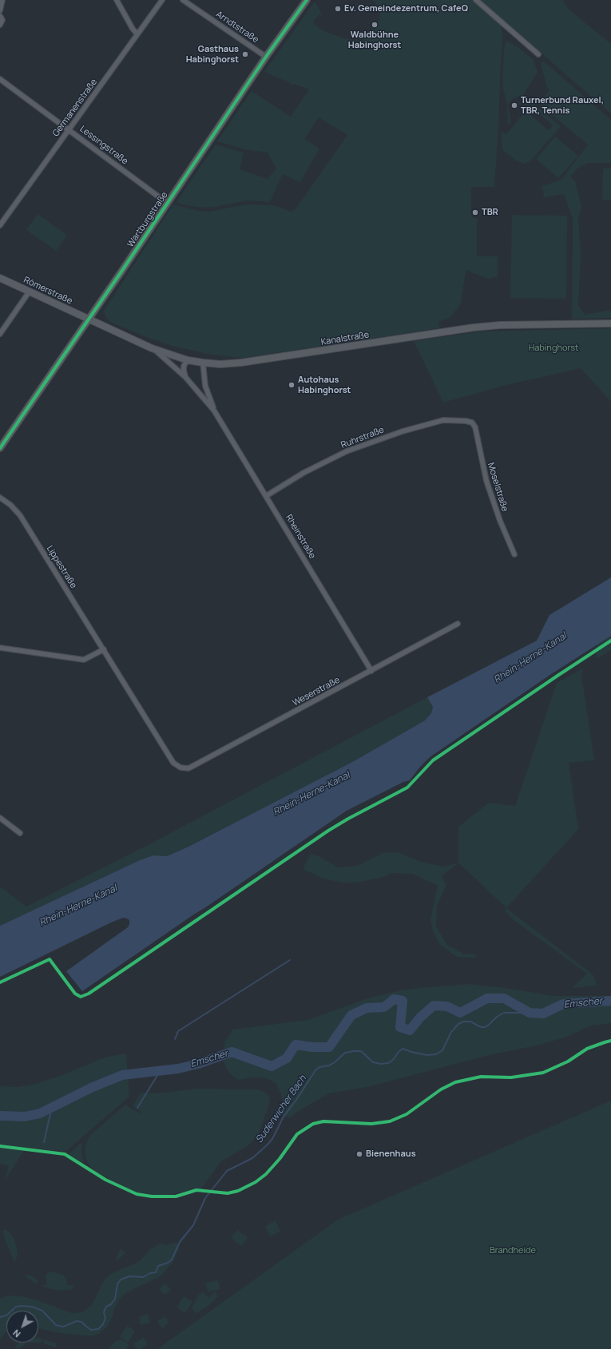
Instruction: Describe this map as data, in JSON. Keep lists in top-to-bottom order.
{
  "streets": {
    "main road": ["Wartburgstraße", "Römerstraße", "Kanalstraße"],
    "street": [
      "Arndtstraße",
      "Germanenstraße",
      "Lessingstraße",
      "Ruhrstraße",
      "Moselstraße",
      "Rheinstraße",
      "Lippestraße",
      "Weserstraße"
    ]
  },
  "crossings": [
    ["Arndtstraße", "Wartburgstraße"],
    ["Germanenstraße", "Lessingstraße"],
    ["Lessingstraße", "Wartburgstraße"],
    ["Wartburgstraße", "Römerstraße"],
    ["Wartburgstraße", "Kanalstraße"],
    ["Römerstraße", "Kanalstraße"],
    ["Kanalstraße", "Rheinstraße"],
    ["Ruhrstraße", "Moselstraße"],
    ["Ruhrstraße", "Rheinstraße"],
    ["Rheinstraße", "Weserstraße"],
    ["Lippestraße", "Weserstraße"]
  ],
  "water": ["Rhein-Herne-Kanal", "Emscher", "Suderwicher Bach"],
  "parks": ["Habinghorst", "Brandheide"],
  "places": [
    "Ev. Gemeindezentrum, CafeQ",
    "Waldbühne Habinghorst",
    "Gasthaus Habinghorst",
    "Turnerbund Rauxel, TBR, Tennis",
    "TBR",
    "Autohaus Habinghorst",
    "Bienenhaus"
  ],
  "north": "bottom left"
}
